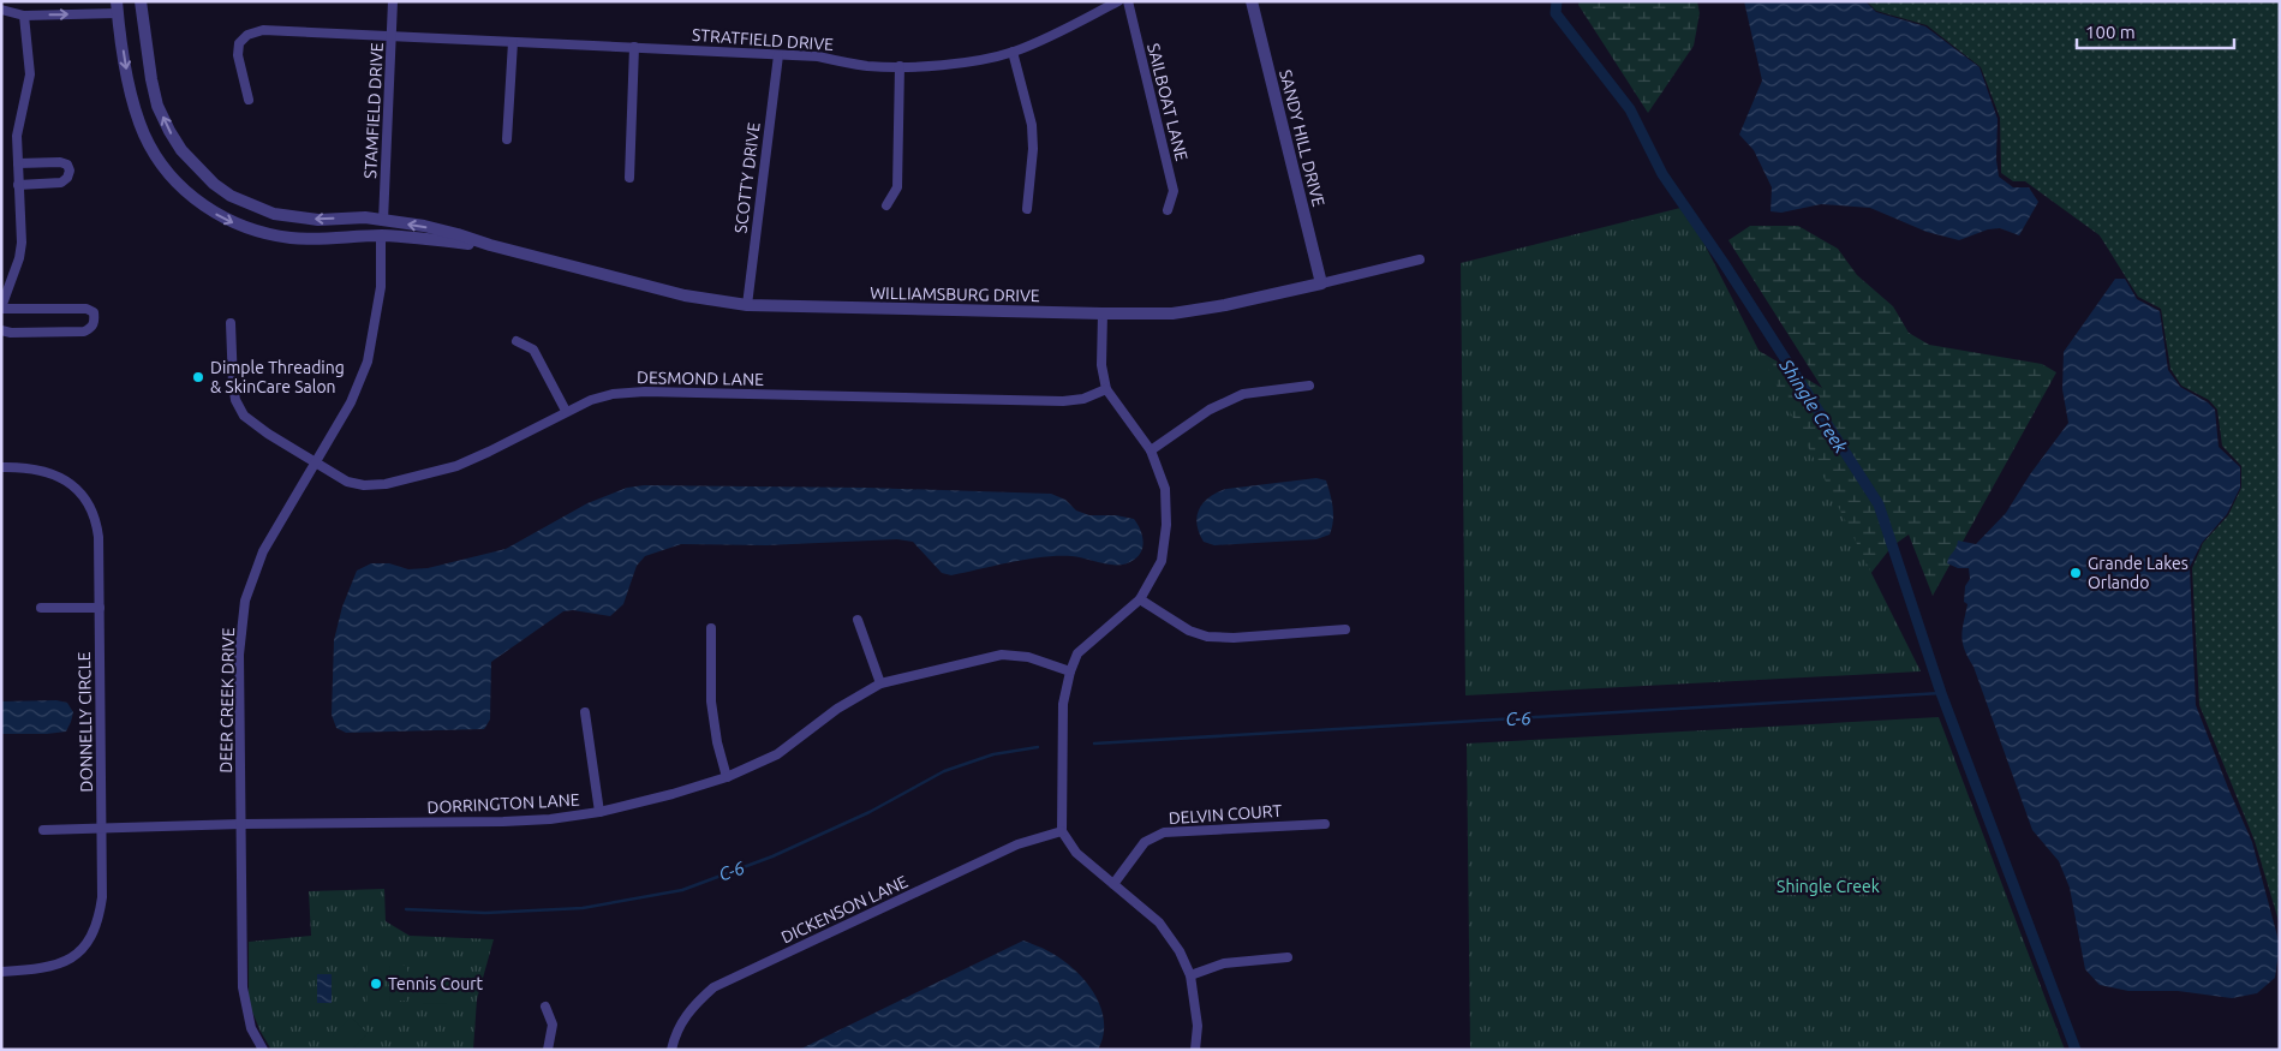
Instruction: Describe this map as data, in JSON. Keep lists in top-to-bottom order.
{
  "streets": {
    "street": [
      "STRATFIELD DRIVE",
      "SAILBOAT LANE",
      "STAMFIELD DRIVE",
      "SANDY HILL DRIVE",
      "SCOTTY DRIVE",
      "WILLIAMSBURG DRIVE",
      "DESMOND LANE",
      "DEER CREEK DRIVE",
      "DONNELLY CIRCLE",
      "DORRINGTON LANE",
      "DELVIN COURT",
      "DICKENSON LANE"
    ]
  },
  "crossings": [
    ["STRATFIELD DRIVE", "STAMFIELD DRIVE"],
    ["STRATFIELD DRIVE", "SCOTTY DRIVE"],
    ["STAMFIELD DRIVE", "WILLIAMSBURG DRIVE"],
    ["SANDY HILL DRIVE", "WILLIAMSBURG DRIVE"],
    ["SCOTTY DRIVE", "WILLIAMSBURG DRIVE"],
    ["WILLIAMSBURG DRIVE", "DEER CREEK DRIVE"],
    ["DESMOND LANE", "DEER CREEK DRIVE"],
    ["DEER CREEK DRIVE", "DORRINGTON LANE"],
    ["DONNELLY CIRCLE", "DORRINGTON LANE"]
  ],
  "water": ["Shingle Creek", "C-6"],
  "parks": ["Shingle Creek"],
  "places": ["Dimple Threading & SkinCare Salon", "Grande Lakes Orlando", "Tennis Court"],
  "scale_bar": "100 m"
}
